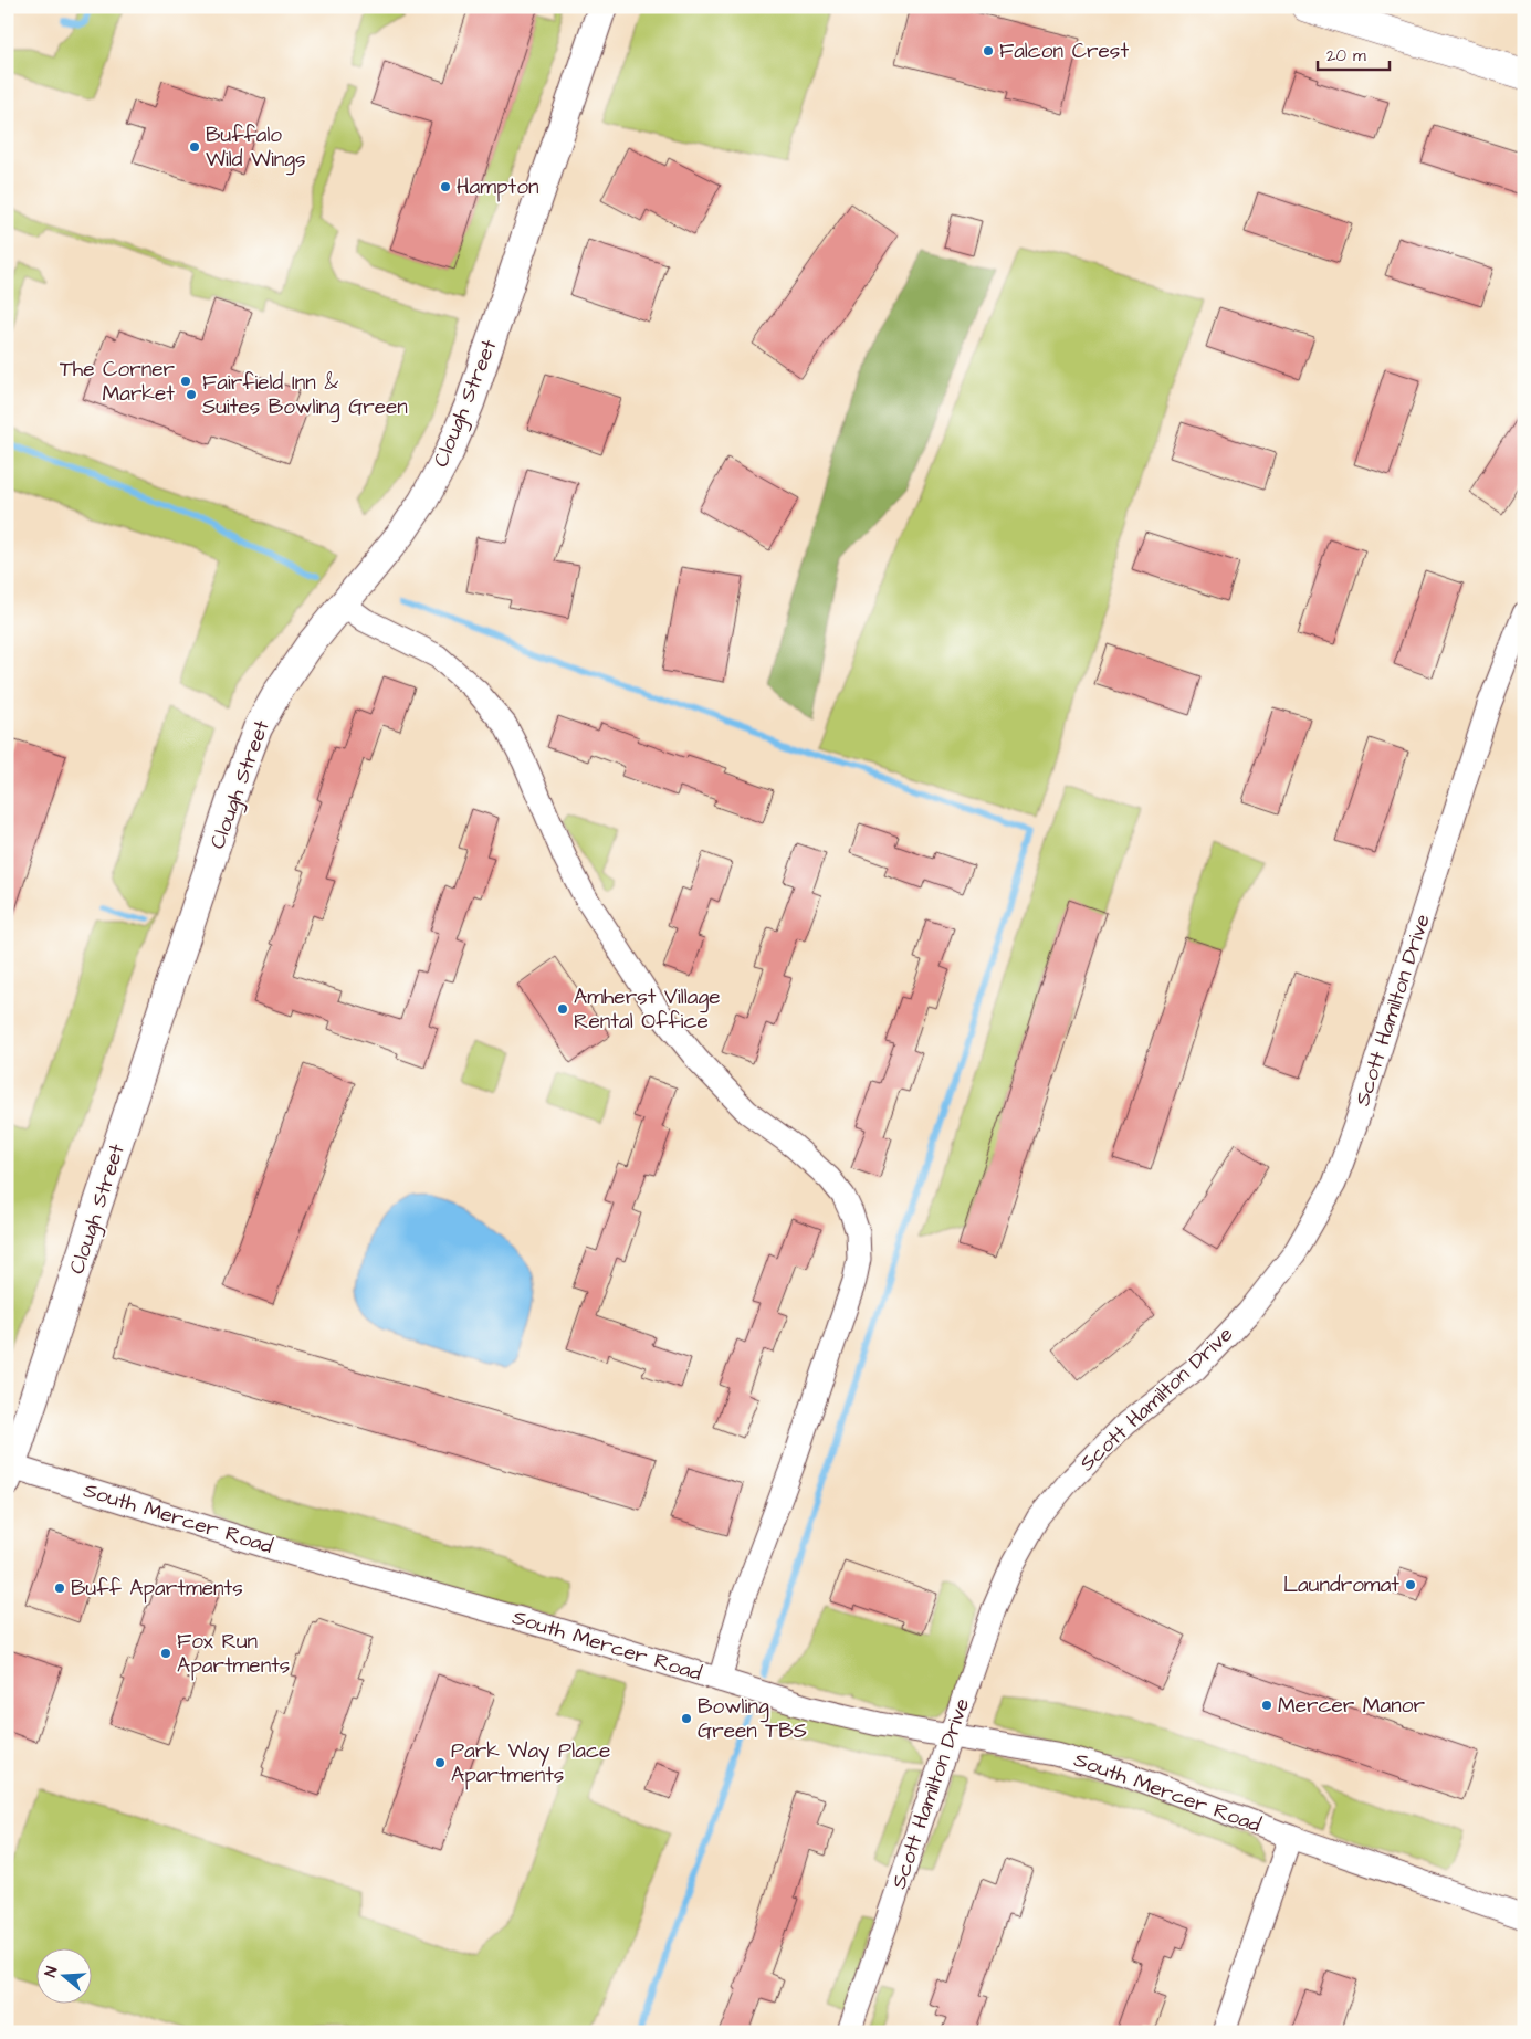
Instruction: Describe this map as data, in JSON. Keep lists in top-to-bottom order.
{
  "streets": {
    "street": ["Clough Street", "Scott Hamilton Drive", "South Mercer Road"]
  },
  "crossings": [
    ["Clough Street", "South Mercer Road"],
    ["Scott Hamilton Drive", "South Mercer Road"]
  ],
  "places": [
    "Falcon Crest",
    "Buffalo Wild Wings",
    "Hampton",
    "The Corner Market",
    "Fairfield Inn & Suites Bowling Green",
    "Amherst Village Rental Office",
    "Laundromat",
    "Buff Apartments",
    "Fox Run Apartments",
    "Mercer Manor",
    "Bowling Green TBS",
    "Park Way Place Apartments"
  ],
  "scale_bar": "20 m",
  "north": "left"
}
